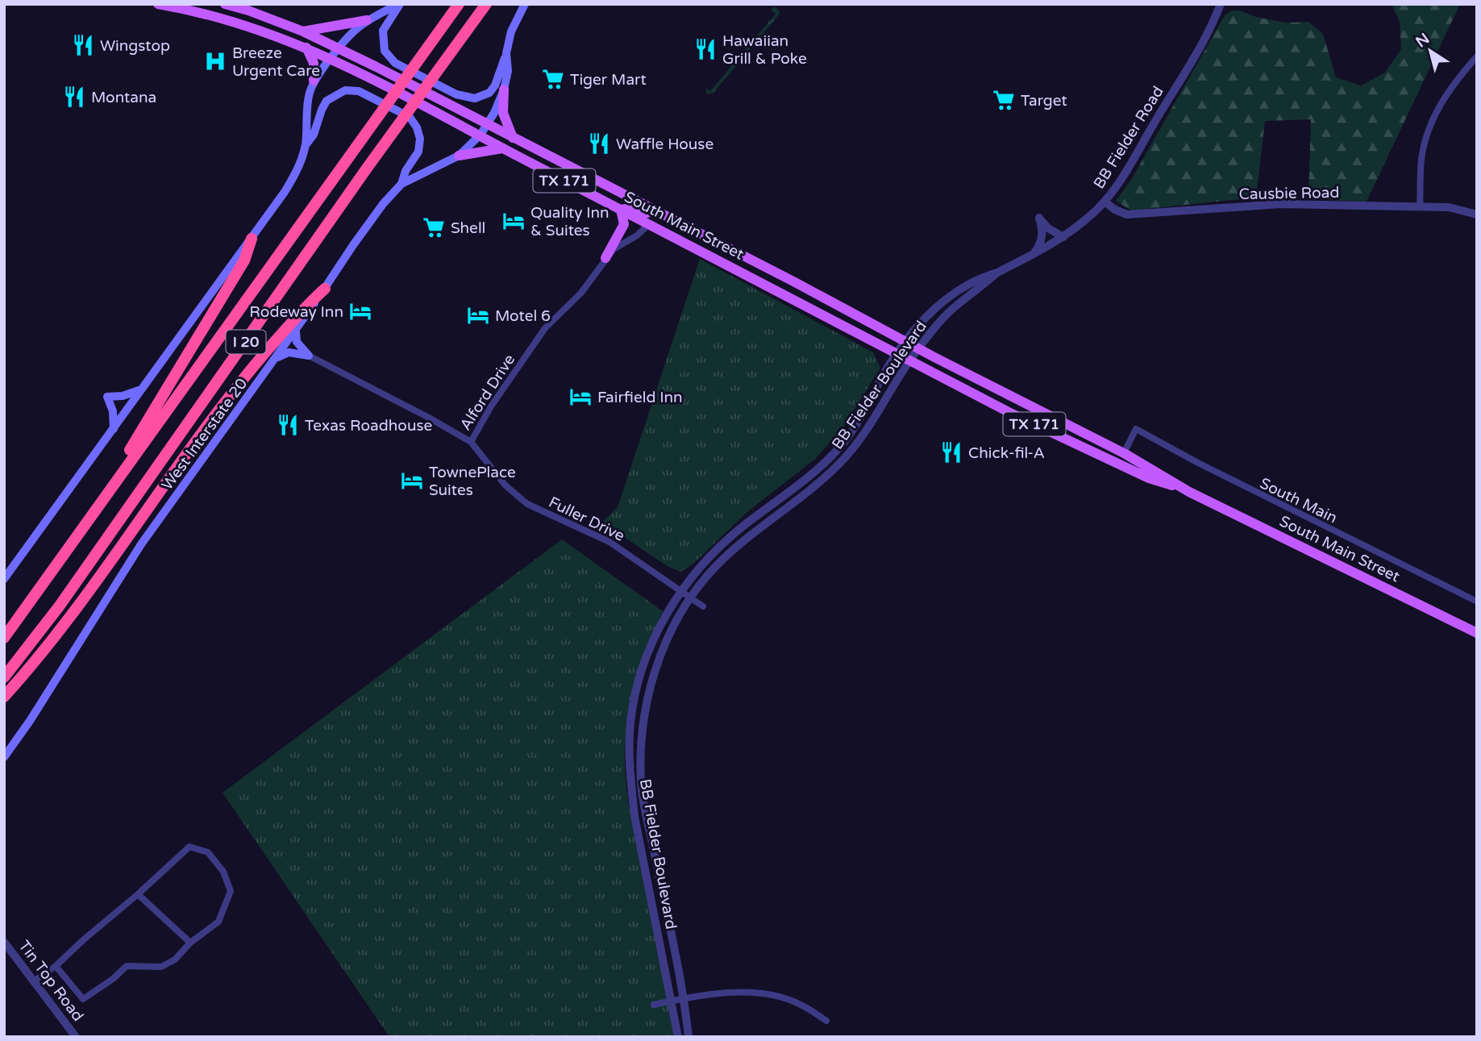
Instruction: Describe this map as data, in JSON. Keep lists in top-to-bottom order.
{
  "streets": {
    "highway": ["I 20"],
    "main road": ["TX 171", "South Main Street", "West Interstate 20"],
    "street": [
      "BB Fielder Road",
      "Causbie Road",
      "BB Fielder Boulevard",
      "Alford Drive",
      "South Main",
      "Fuller Drive",
      "Tin Top Road"
    ]
  },
  "crossings": [
    ["BB Fielder Road", "Causbie Road"],
    ["BB Fielder Road", "BB Fielder Boulevard"],
    ["South Main Street", "BB Fielder Boulevard"],
    ["South Main Street", "Alford Drive"],
    ["South Main Street", "West Interstate 20"],
    ["South Main Street", "South Main"],
    ["BB Fielder Boulevard", "Fuller Drive"],
    ["Alford Drive", "Fuller Drive"]
  ],
  "places": {
    "restaurant": [
      "Wingstop",
      "Hawaiian Grill & Poke",
      "Montana",
      "Waffle House",
      "Texas Roadhouse",
      "Chick-fil-A"
    ],
    "hospital": ["Breeze Urgent Care"],
    "supermarket": ["Tiger Mart", "Target", "Shell"],
    "hotel": [
      "Quality Inn & Suites",
      "Rodeway Inn",
      "Motel 6",
      "Fairfield Inn",
      "TownePlace Suites"
    ]
  },
  "north": "top left"
}
